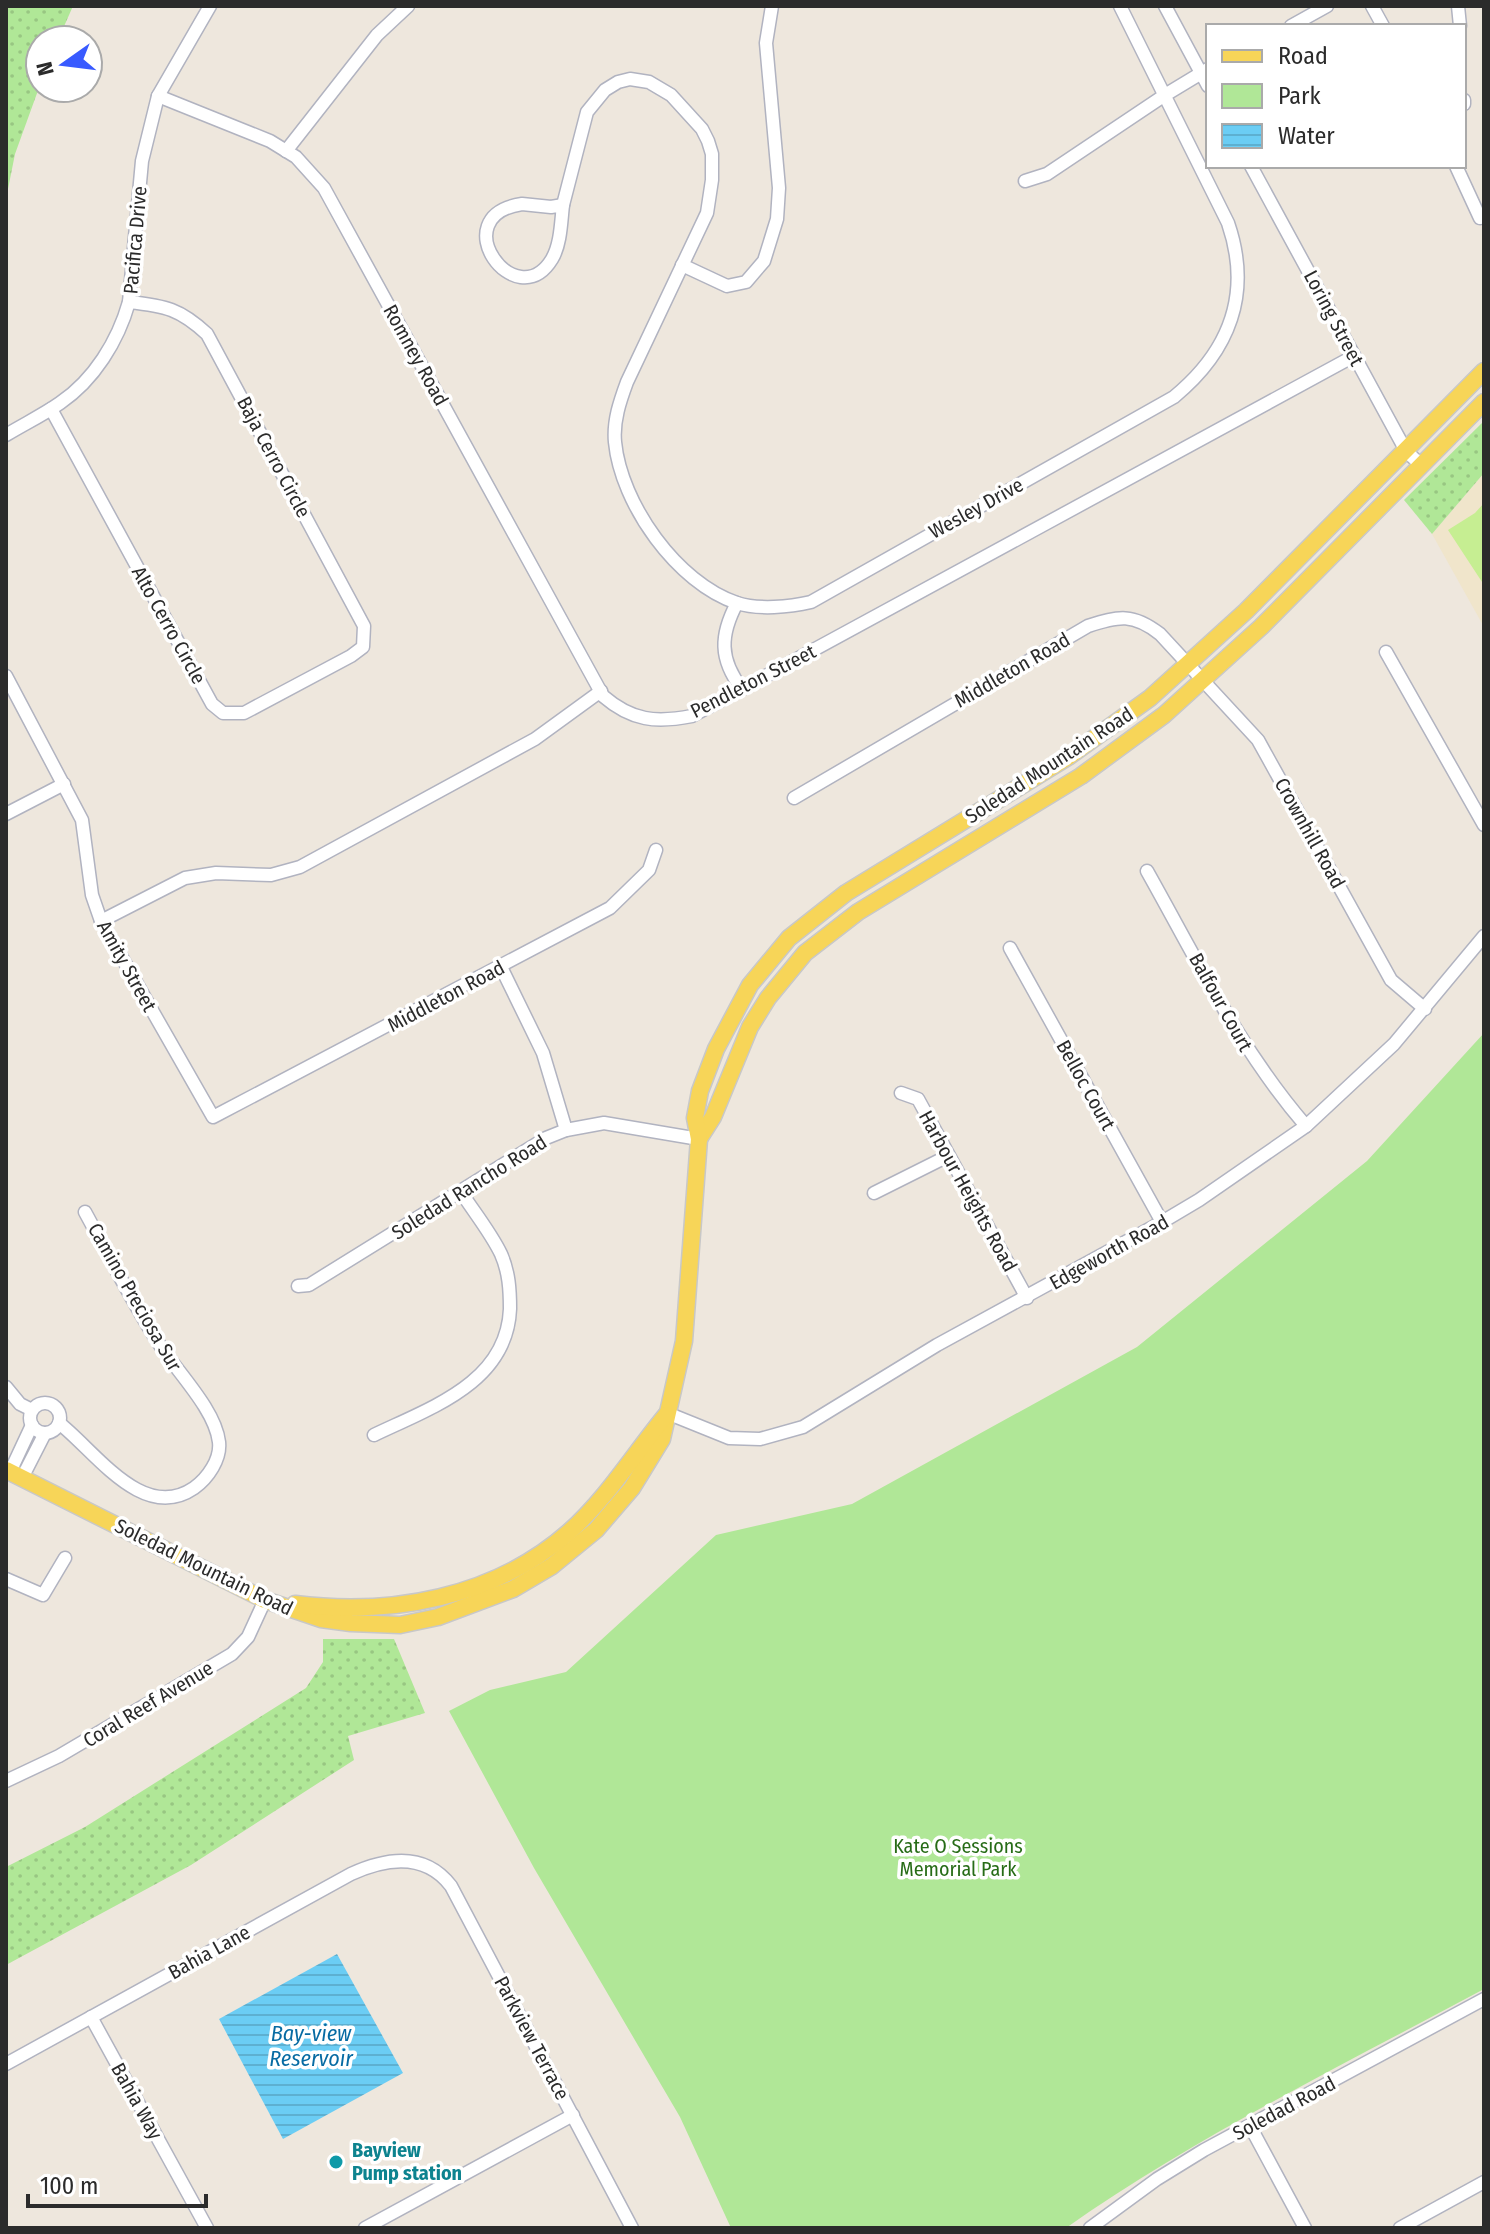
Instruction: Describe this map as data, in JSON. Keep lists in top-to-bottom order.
{
  "streets": {
    "main road": ["Soledad Mountain Road"],
    "street": [
      "Pacifica Drive",
      "Loring Street",
      "Romney Road",
      "Baja Cerro Circle",
      "Wesley Drive",
      "Alto Cerro Circle",
      "Middleton Road",
      "Pendleton Street",
      "Crownhill Road",
      "Amity Street",
      "Balfour Court",
      "Belloc Court",
      "Soledad Rancho Road",
      "Harbour Heights Road",
      "Edgeworth Road",
      "Camino Preciosa Sur",
      "Coral Reef Avenue",
      "Bahia Lane",
      "Parkview Terrace",
      "Bahia Way",
      "Soledad Road"
    ]
  },
  "crossings": [
    ["Pacifica Drive", "Romney Road"],
    ["Pacifica Drive", "Baja Cerro Circle"],
    ["Pacifica Drive", "Alto Cerro Circle"],
    ["Loring Street", "Pendleton Street"],
    ["Loring Street", "Soledad Mountain Road"],
    ["Romney Road", "Pendleton Street"],
    ["Baja Cerro Circle", "Alto Cerro Circle"],
    ["Middleton Road", "Soledad Mountain Road"],
    ["Middleton Road", "Crownhill Road"],
    ["Middleton Road", "Amity Street"],
    ["Soledad Mountain Road", "Crownhill Road"],
    ["Soledad Mountain Road", "Soledad Rancho Road"],
    ["Soledad Mountain Road", "Edgeworth Road"],
    ["Soledad Mountain Road", "Coral Reef Avenue"],
    ["Crownhill Road", "Edgeworth Road"],
    ["Balfour Court", "Edgeworth Road"],
    ["Belloc Court", "Edgeworth Road"],
    ["Harbour Heights Road", "Edgeworth Road"],
    ["Bahia Lane", "Parkview Terrace"],
    ["Bahia Lane", "Bahia Way"]
  ],
  "water": ["Bay-view Reservoir"],
  "parks": ["Kate O Sessions Memorial Park"],
  "places": ["Bayview Pump station"],
  "legend": ["Road", "Park", "Water"],
  "scale_bar": "100 m",
  "north": "left"
}
